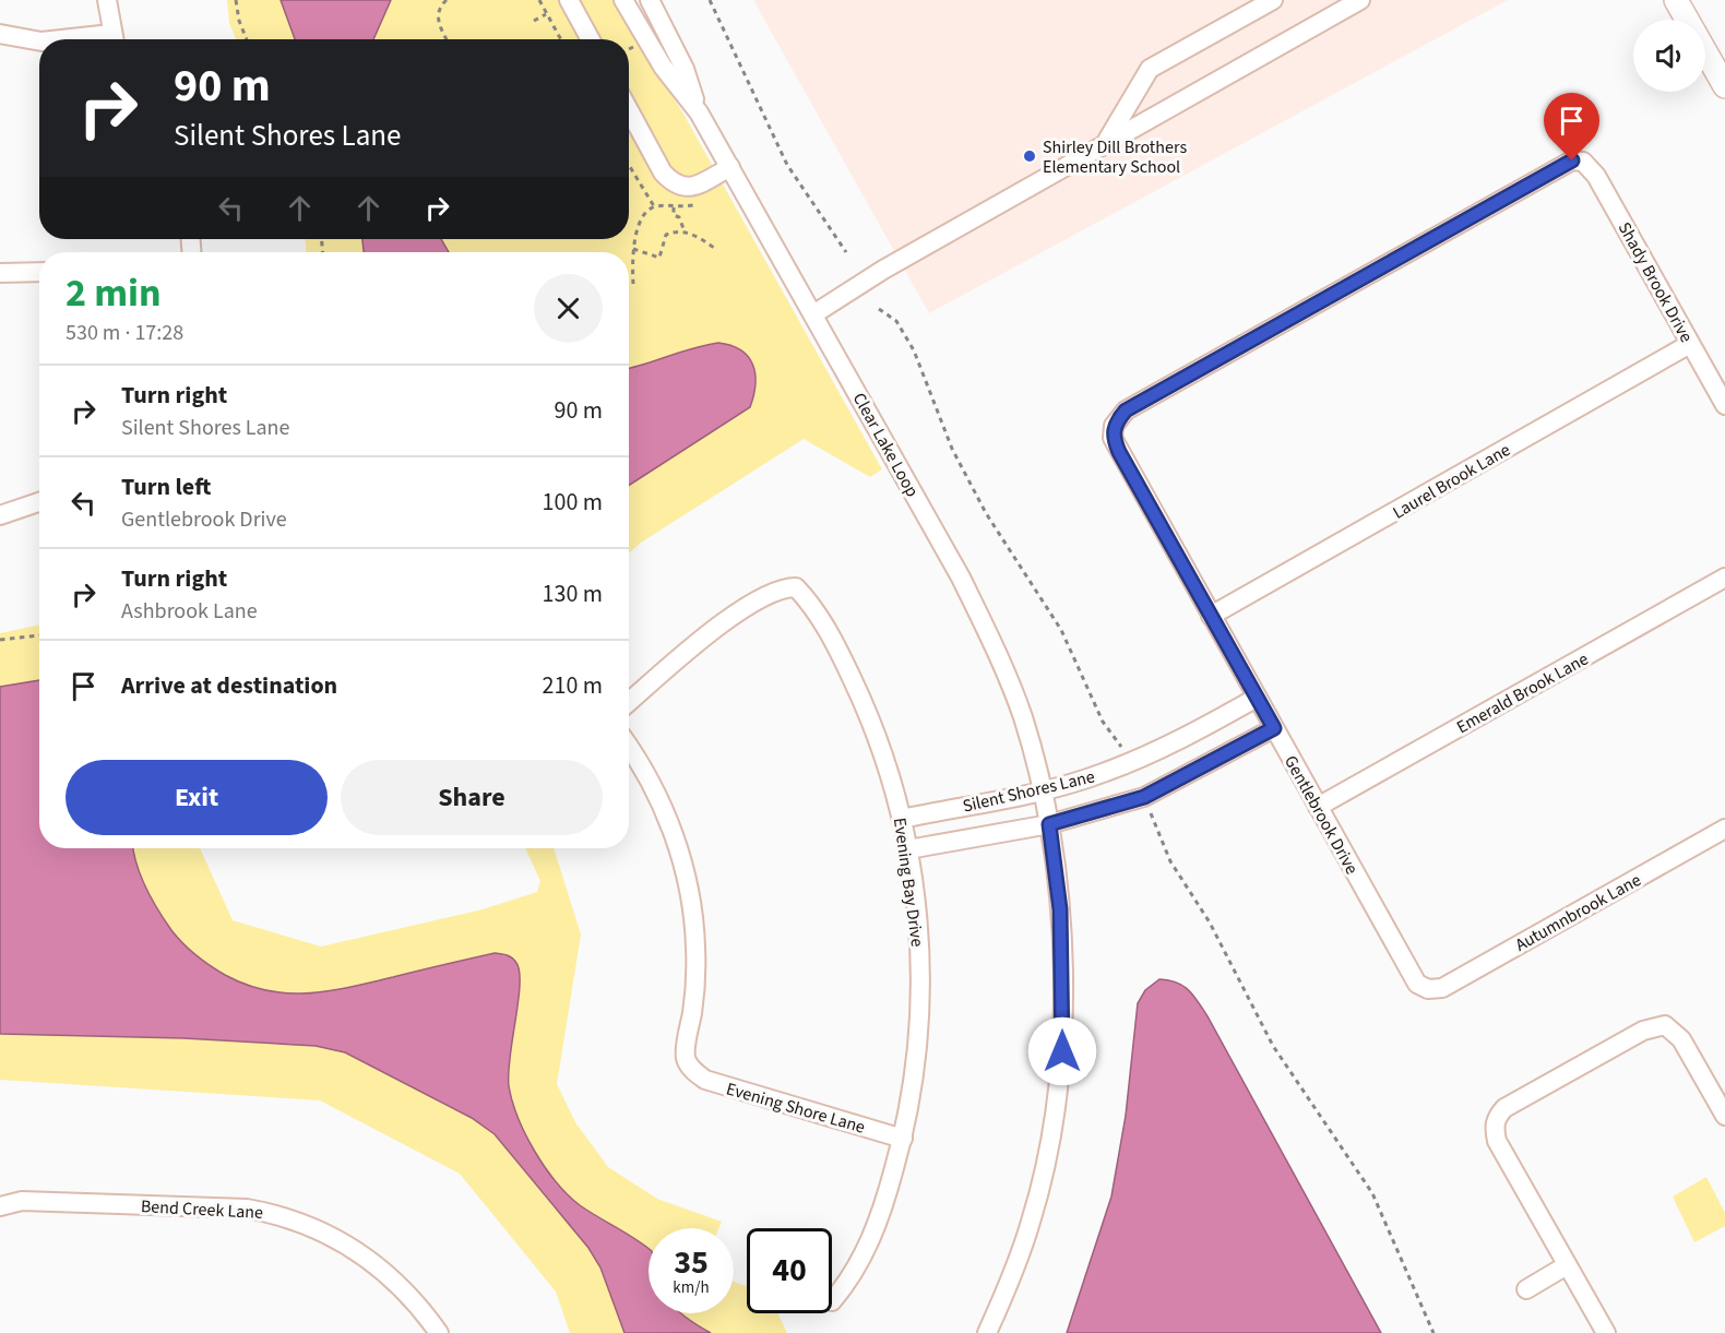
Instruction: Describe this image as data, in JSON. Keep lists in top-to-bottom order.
{
  "streets": {
    "street": [
      "Shady Brook Drive",
      "Clear Lake Loop",
      "Laurel Brook Lane",
      "Emerald Brook Lane",
      "Silent Shores Lane",
      "Gentlebrook Drive",
      "Evening Bay Drive",
      "Autumnbrook Lane",
      "Evening Shore Lane",
      "Bend Creek Lane"
    ]
  },
  "crossings": [
    ["Shady Brook Drive", "Laurel Brook Lane"],
    ["Shady Brook Drive", "Gentlebrook Drive"],
    ["Clear Lake Loop", "Silent Shores Lane"],
    ["Laurel Brook Lane", "Gentlebrook Drive"],
    ["Emerald Brook Lane", "Gentlebrook Drive"],
    ["Silent Shores Lane", "Gentlebrook Drive"],
    ["Silent Shores Lane", "Evening Bay Drive"],
    ["Gentlebrook Drive", "Autumnbrook Lane"],
    ["Evening Bay Drive", "Evening Shore Lane"]
  ],
  "places": ["Shirley Dill Brothers Elementary School"],
  "page": {
    "turn": ["90 m", "Silent Shores Lane"],
    "heading": ["2 min", "530 m · 17:28"],
    "list": [
      {
        "name": "Turn right",
        "note": "Silent Shores Lane",
        "value": "90 m"
      },
      {
        "name": "Turn left",
        "note": "Gentlebrook Drive",
        "value": "100 m"
      },
      {
        "name": "Turn right",
        "note": "Ashbrook Lane",
        "value": "130 m"
      },
      {
        "name": "Arrive at destination",
        "value": "210 m"
      }
    ],
    "buttons": ["Exit", "Share"],
    "speed": "35 km/h",
    "limit": "40"
  }
}
